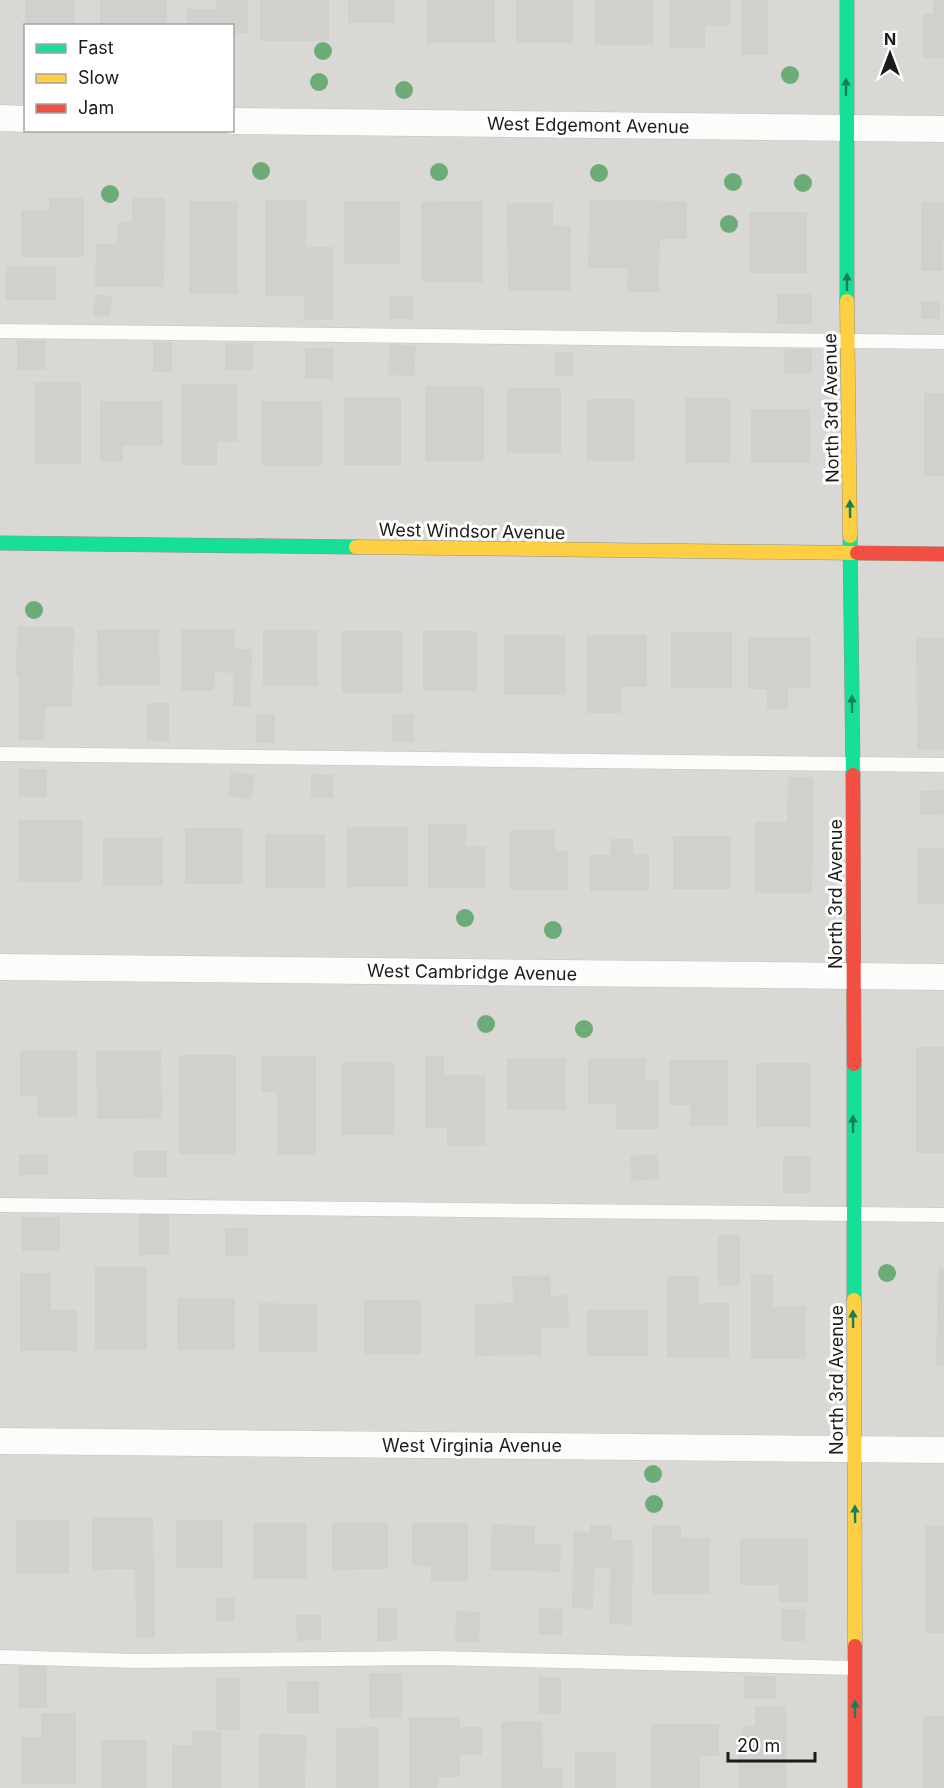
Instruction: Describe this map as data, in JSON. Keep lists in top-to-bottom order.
{
  "streets": {
    "street": [
      "West Edgemont Avenue",
      "North 3rd Avenue",
      "West Windsor Avenue",
      "West Cambridge Avenue",
      "West Virginia Avenue"
    ]
  },
  "crossings": [
    ["West Edgemont Avenue", "North 3rd Avenue"],
    ["North 3rd Avenue", "West Windsor Avenue"],
    ["North 3rd Avenue", "West Cambridge Avenue"],
    ["North 3rd Avenue", "West Virginia Avenue"]
  ],
  "one_way": ["North 3rd Avenue"],
  "legend": ["Fast", "Slow", "Jam"],
  "scale_bar": "20 m",
  "north": "top"
}
